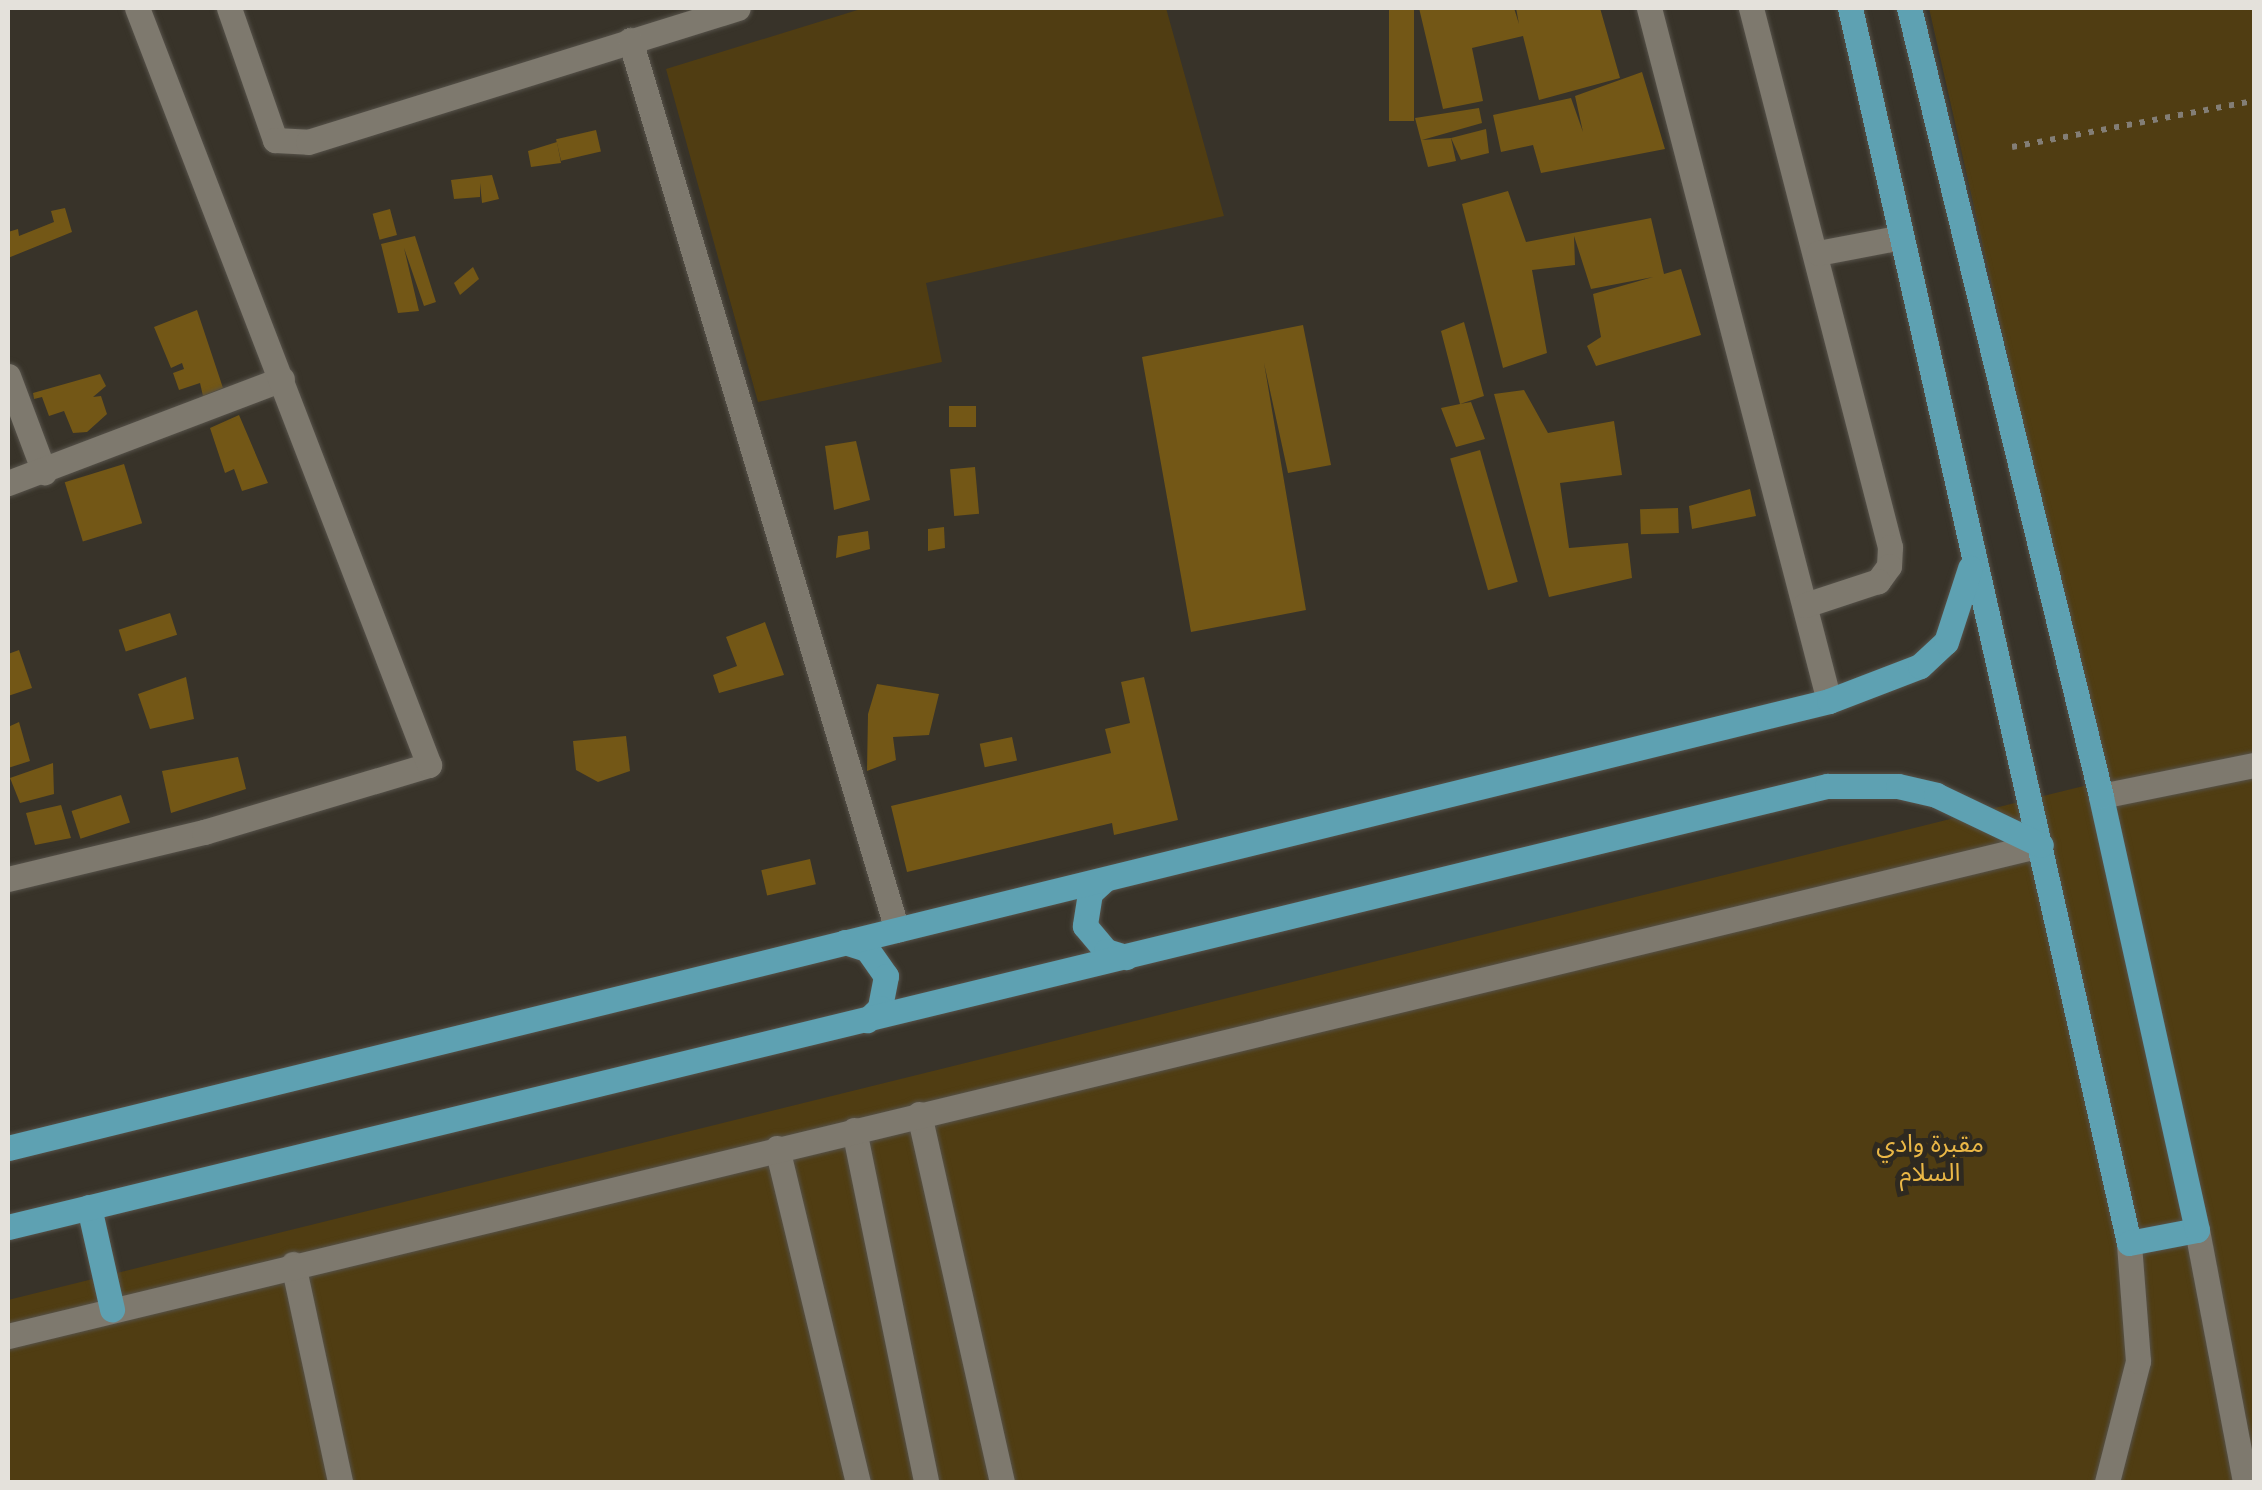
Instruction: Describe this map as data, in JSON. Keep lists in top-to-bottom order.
{
  "parks": ["مقبرة وادي السلام"]
}
